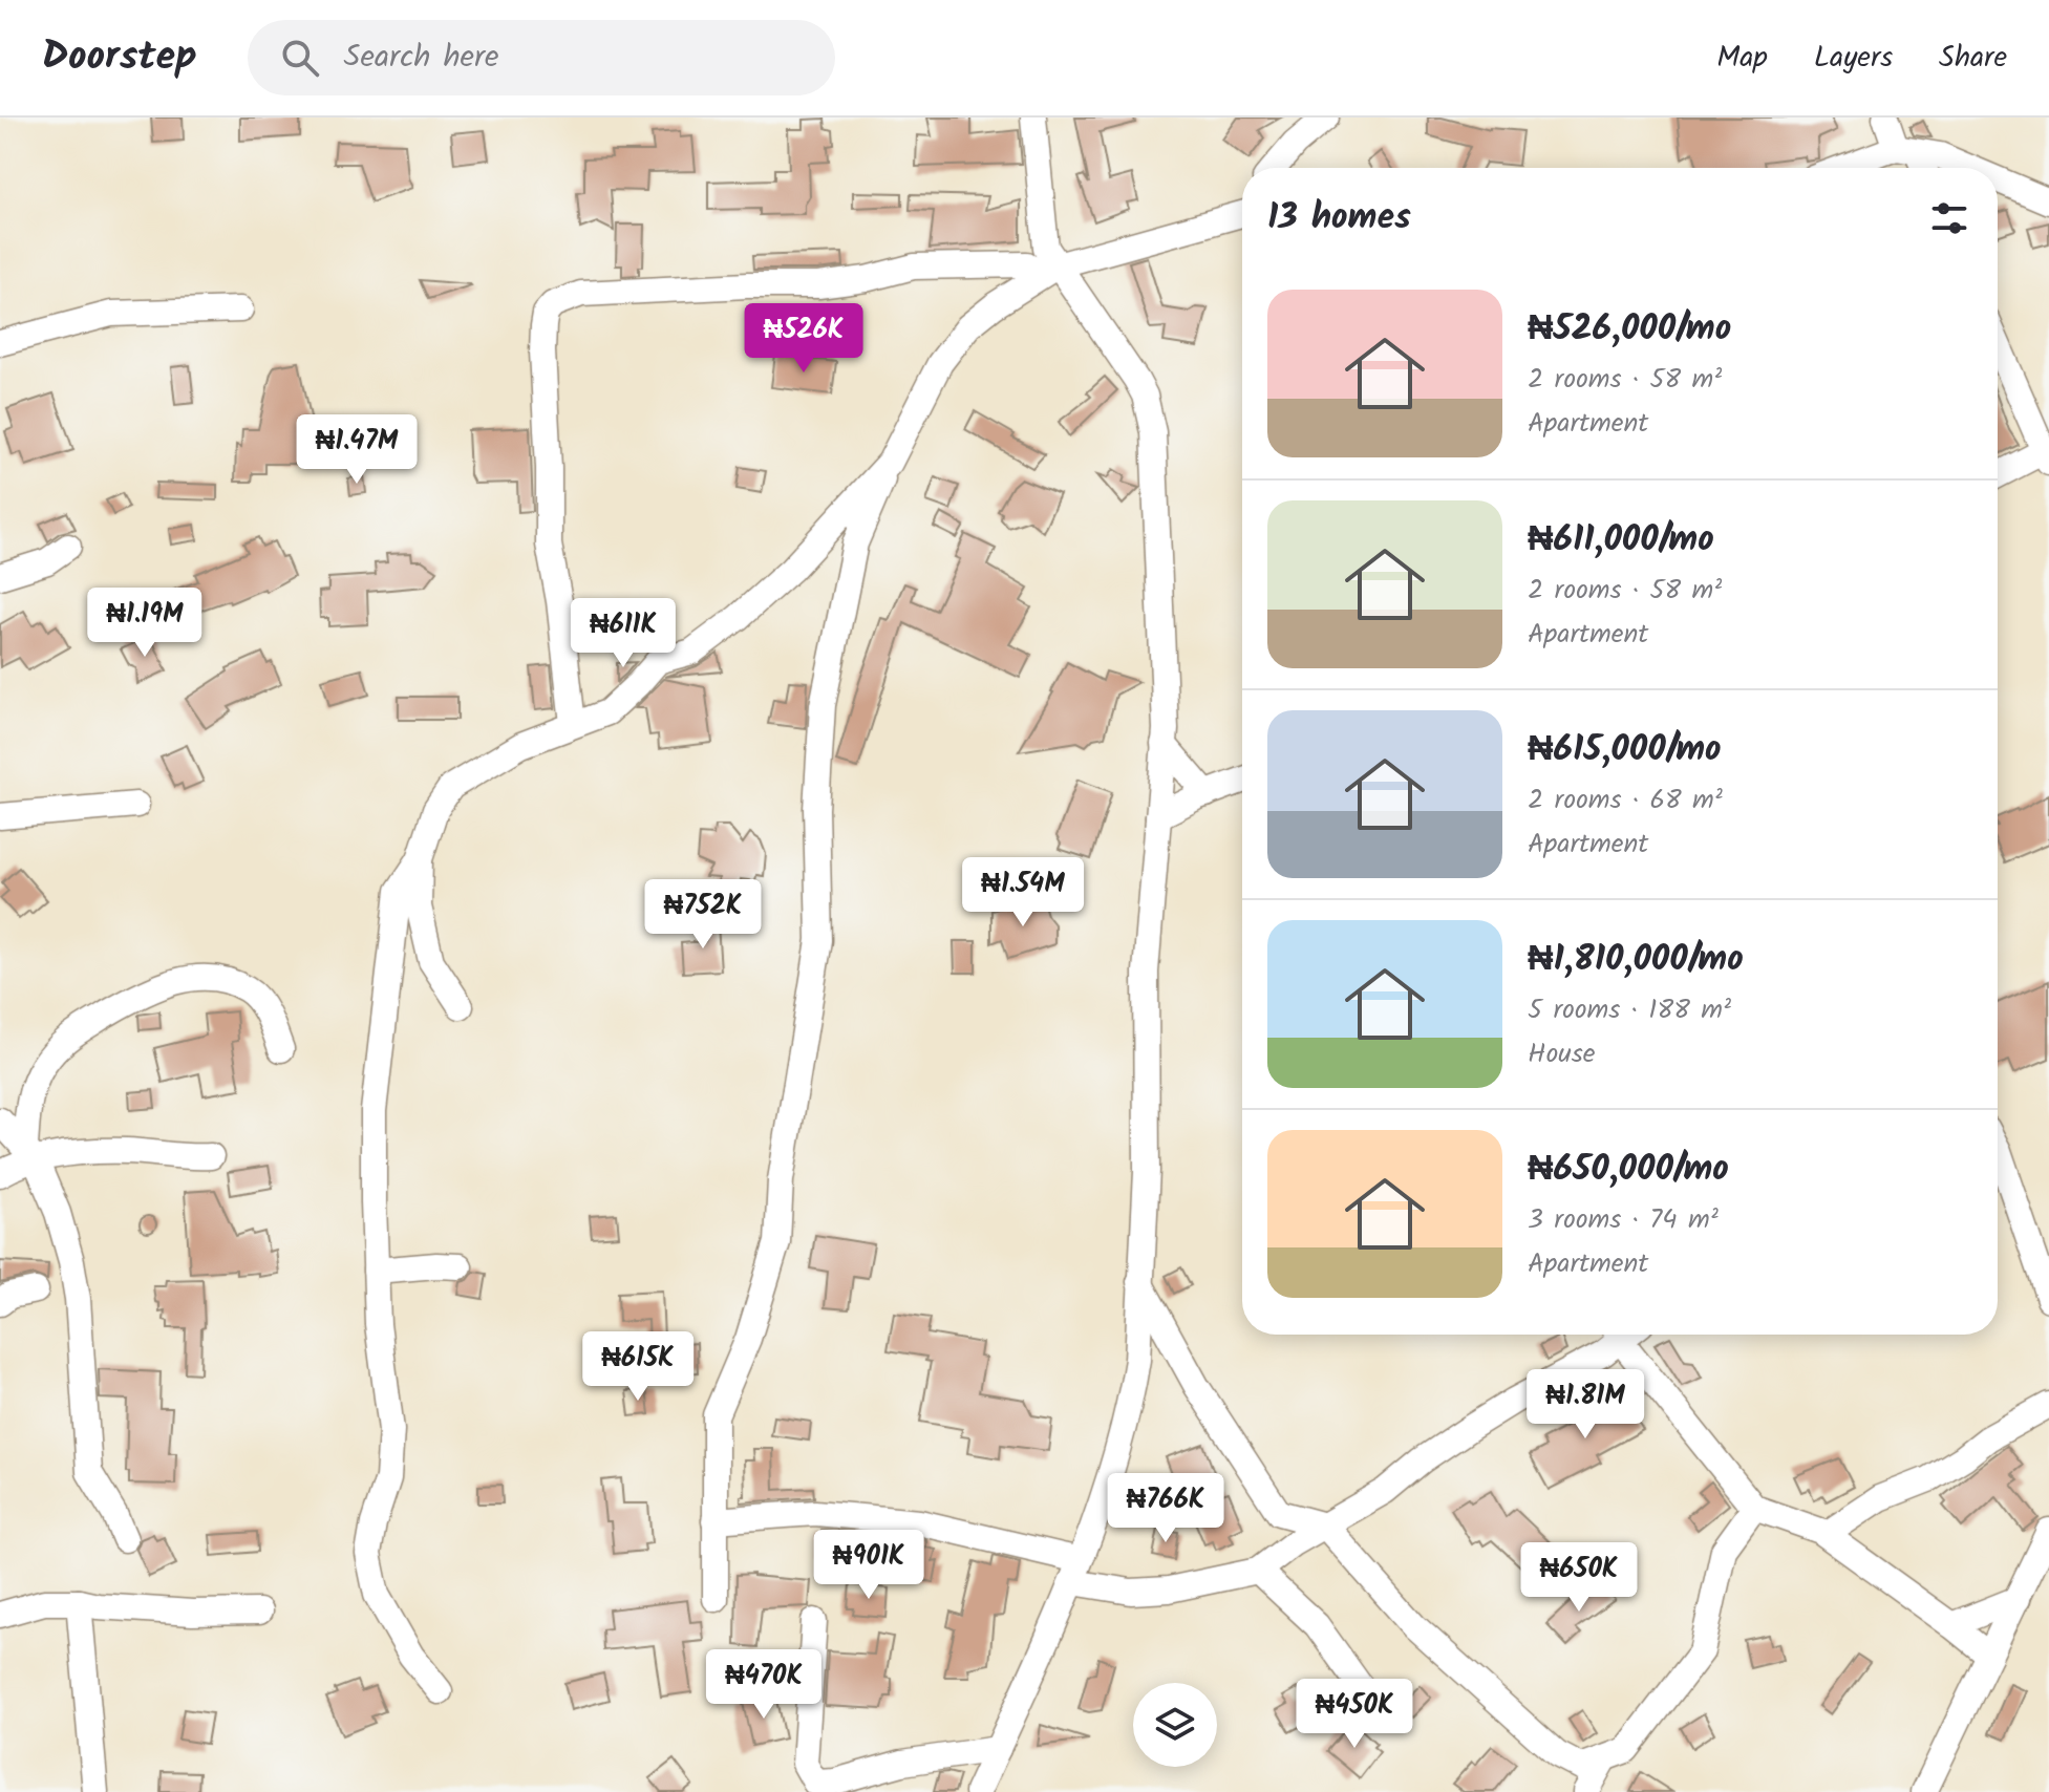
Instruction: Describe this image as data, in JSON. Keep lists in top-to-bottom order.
{
  "page": {
    "header": "Doorstep",
    "search": "Search here",
    "nav": ["Map", "Layers", "Share"],
    "heading": "13 homes",
    "list": [
      {
        "name": "₦526,000/mo",
        "note": "2 rooms · 58 m² · Apartment"
      },
      {
        "name": "₦611,000/mo",
        "note": "2 rooms · 58 m² · Apartment"
      },
      {
        "name": "₦615,000/mo",
        "note": "2 rooms · 68 m² · Apartment"
      },
      {
        "name": "₦1,810,000/mo",
        "note": "5 rooms · 188 m² · House"
      },
      {
        "name": "₦650,000/mo",
        "note": "3 rooms · 74 m² · Apartment"
      }
    ],
    "price": [
      "₦526K",
      "₦1.47M",
      "₦1.19M",
      "₦611K",
      "₦1.54M",
      "₦752K",
      "₦615K",
      "₦1.81M",
      "₦766K",
      "₦901K",
      "₦650K",
      "₦470K",
      "₦450K"
    ]
  }
}
